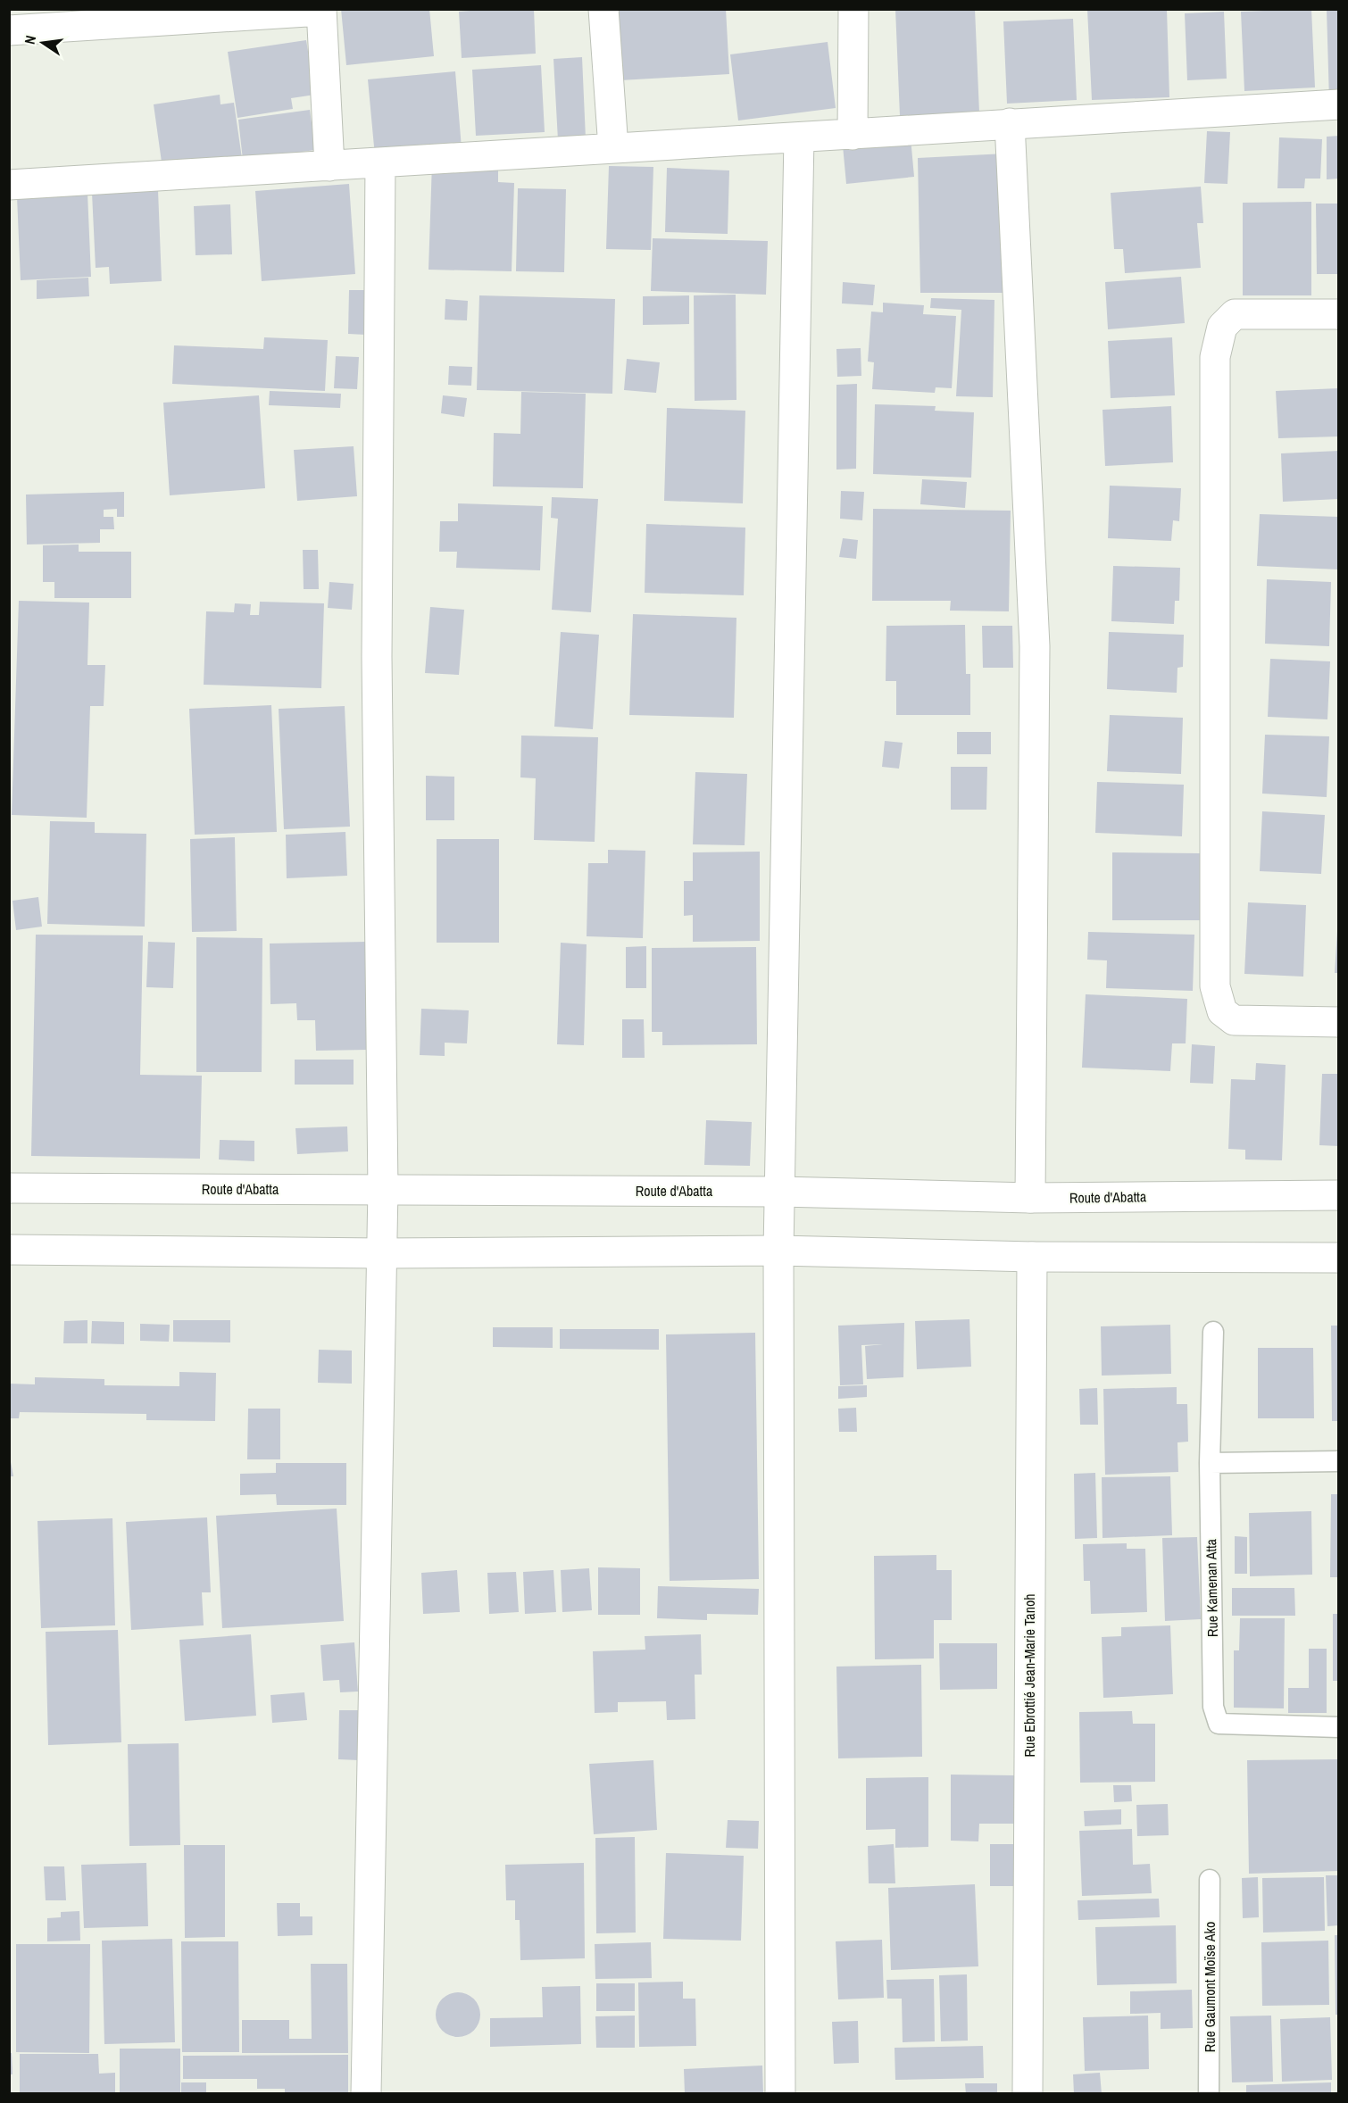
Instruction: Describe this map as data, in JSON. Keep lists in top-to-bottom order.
{
  "streets": {
    "street": ["Route d'Abatta", "Rue Ebrottié Jean-Marie Tanoh"],
    "lane": ["Rue Kamenan Atta", "Rue Gaumont Moïse Ako"]
  },
  "north": "left"
}
